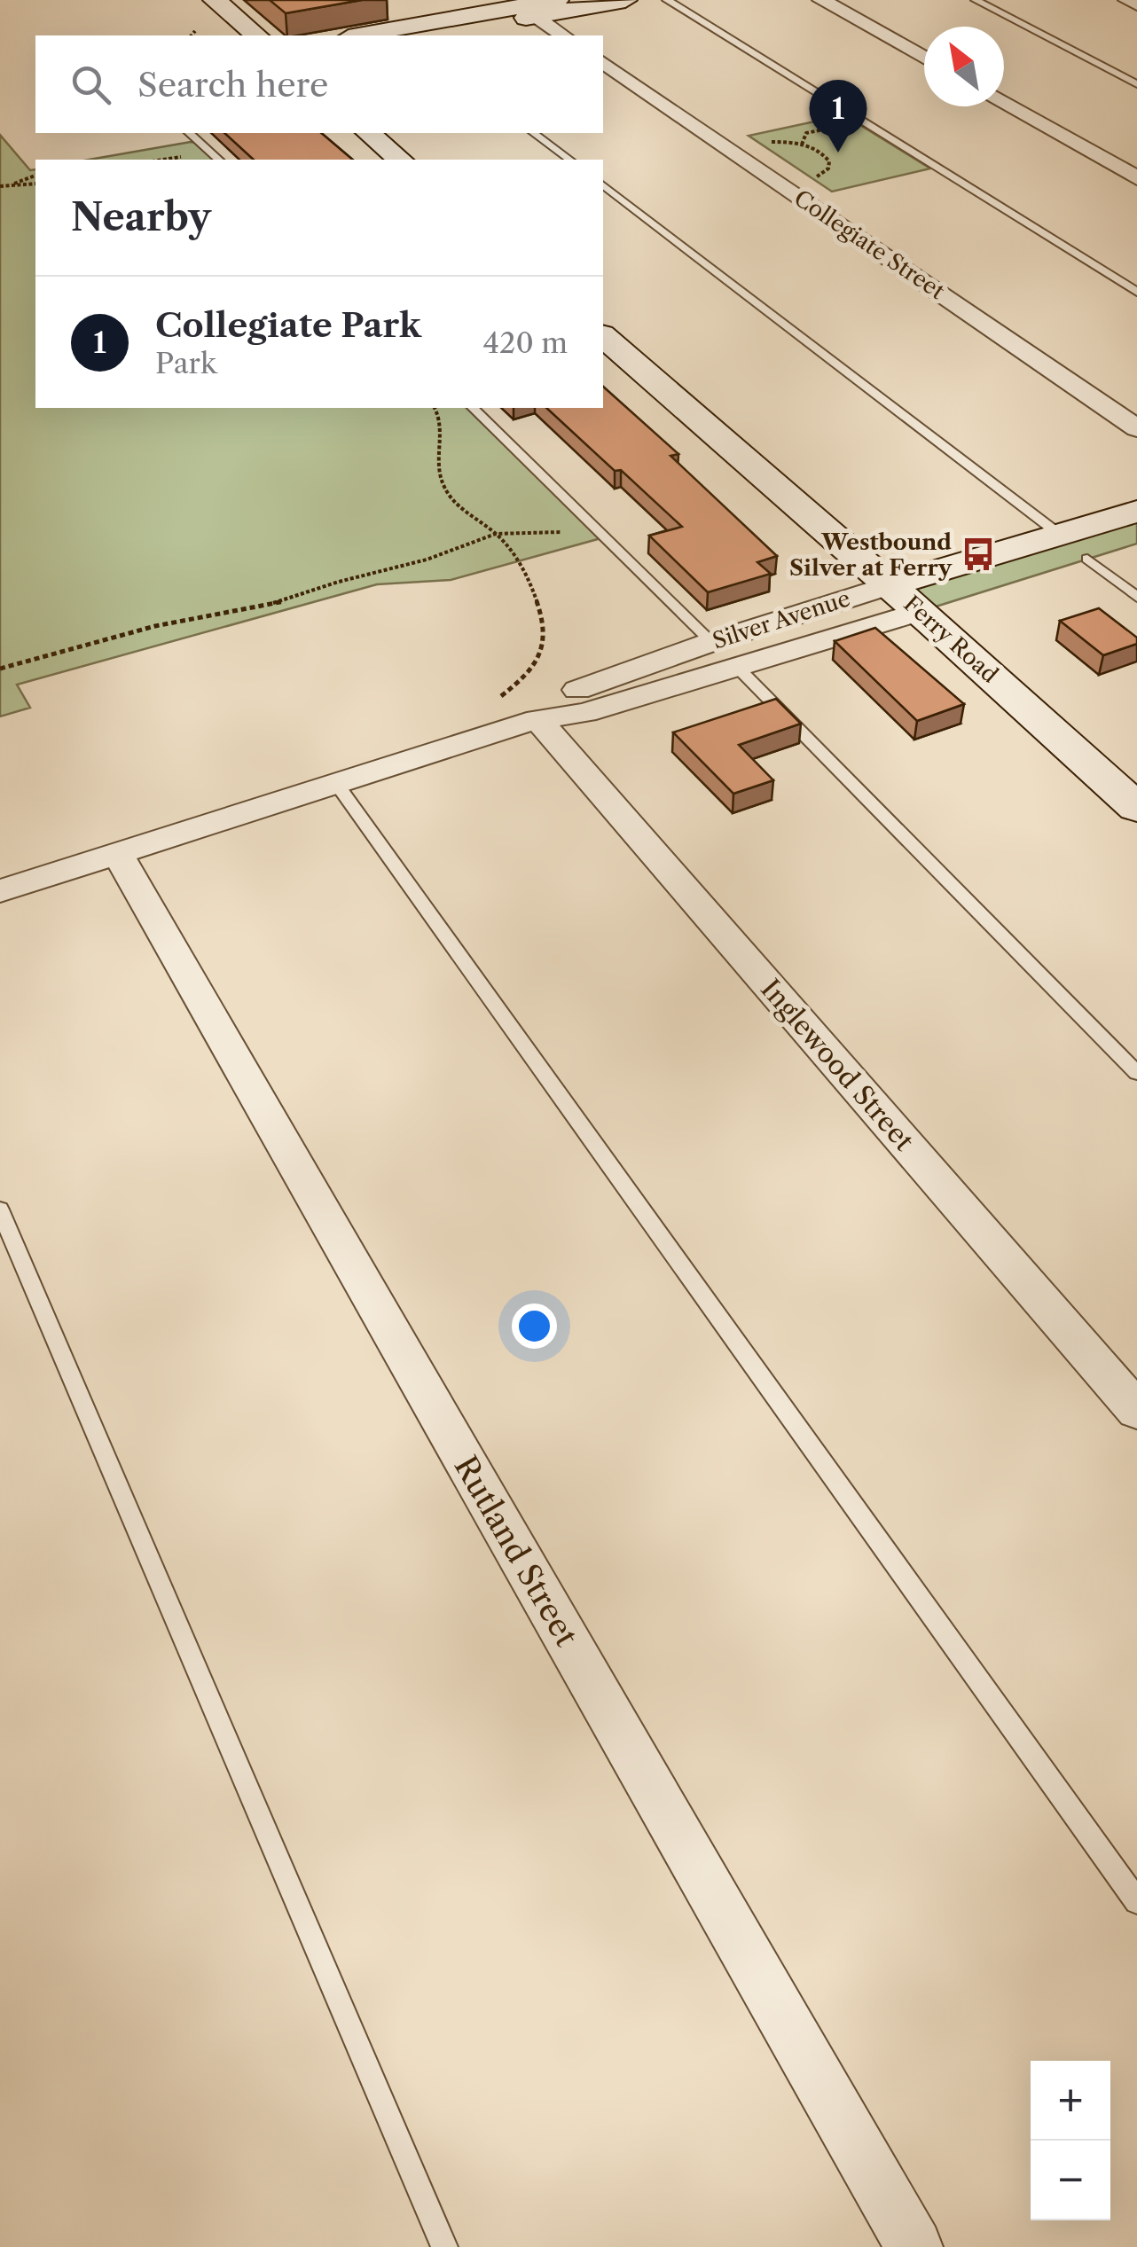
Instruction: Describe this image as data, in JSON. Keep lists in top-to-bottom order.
{
  "streets": {
    "main road": ["Silver Avenue", "Ferry Road"],
    "street": ["Collegiate Street", "Inglewood Street", "Rutland Street"]
  },
  "crossings": [
    ["Silver Avenue", "Ferry Road"],
    ["Silver Avenue", "Inglewood Street"],
    ["Silver Avenue", "Rutland Street"]
  ],
  "places": {
    "bus stop": ["Westbound Silver at Ferry"]
  },
  "north": "top left",
  "page": {
    "search": "Search here",
    "pins": "1",
    "heading": "Nearby",
    "list": [
      {
        "mark": "1",
        "name": "Collegiate Park",
        "note": "Park",
        "value": "420 m"
      }
    ],
    "map_buttons": ["+", "−"]
  }
}
